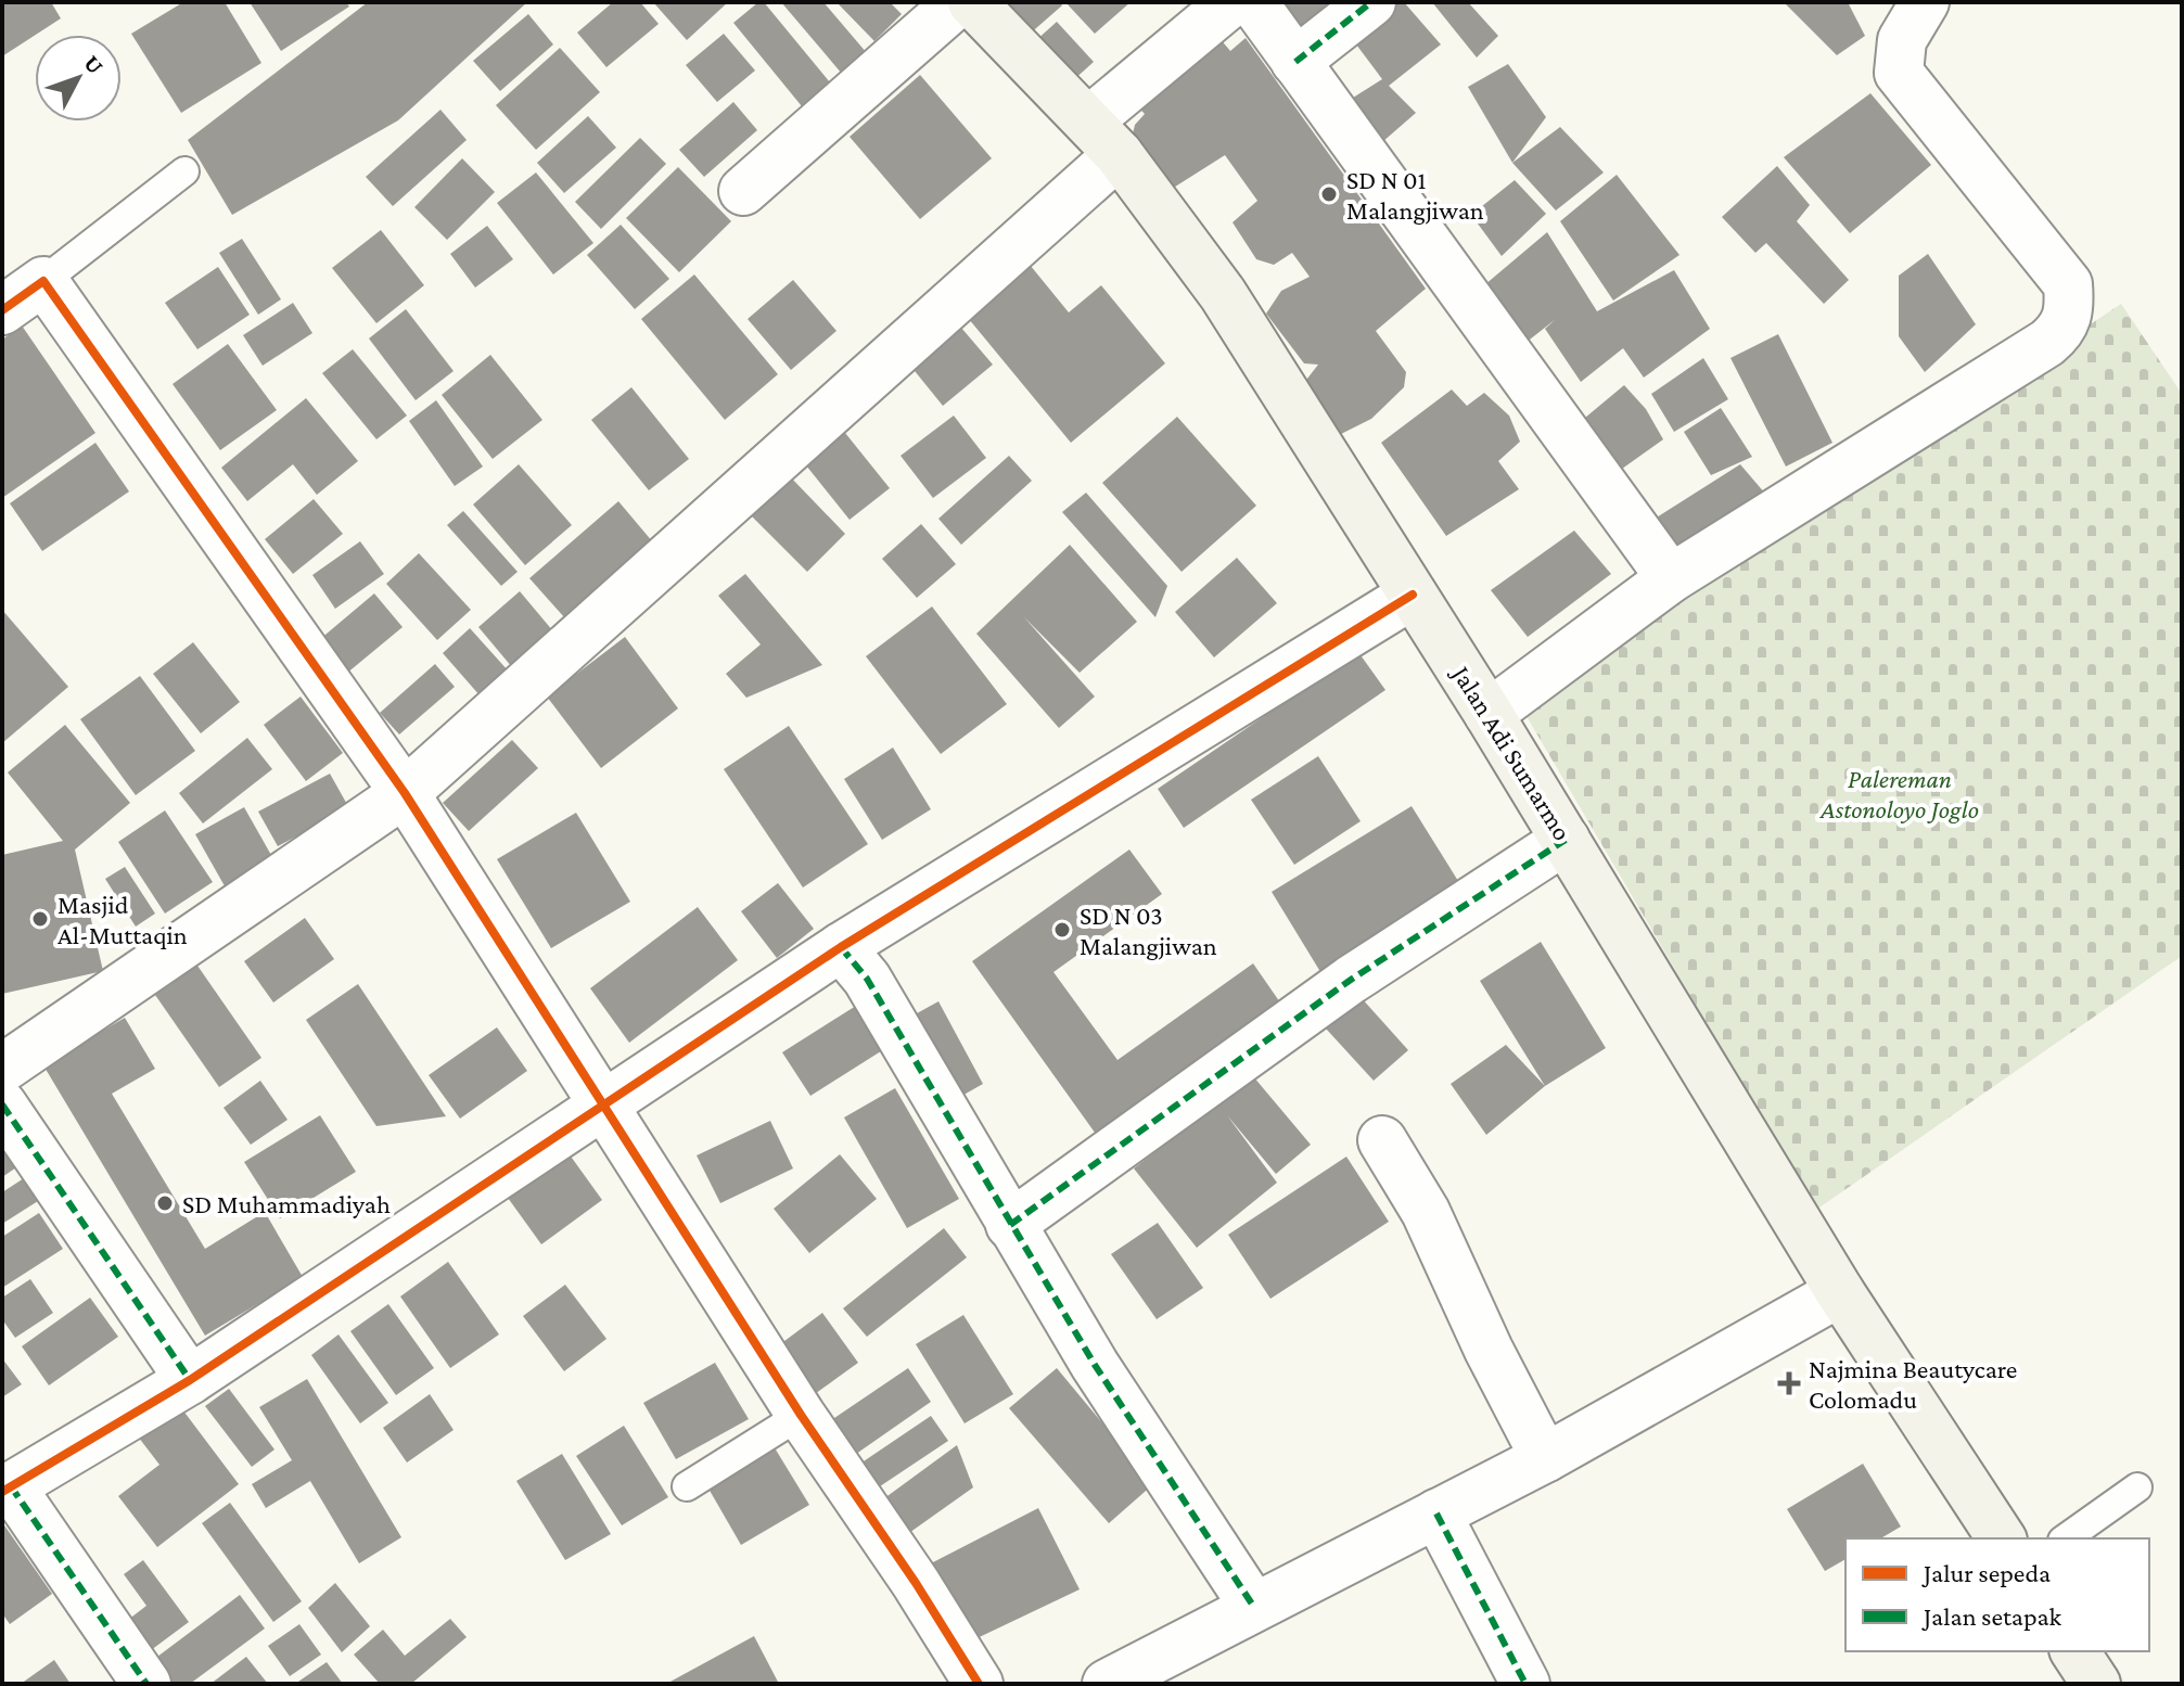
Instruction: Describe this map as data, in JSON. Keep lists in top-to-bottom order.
{
  "streets": {
    "main road": ["Jalan Adi Sumarmo"]
  },
  "parks": ["Palereman Astonoloyo Joglo"],
  "places": {
    "other": [
      "SD N 01 Malangjiwan",
      "Masjid Al-Muttaqin",
      "SD N 03 Malangjiwan",
      "SD Muhammadiyah"
    ],
    "health": ["Najmina Beautycare Colomadu"]
  },
  "legend": ["Jalur sepeda", "Jalan setapak"],
  "north": "top right"
}
